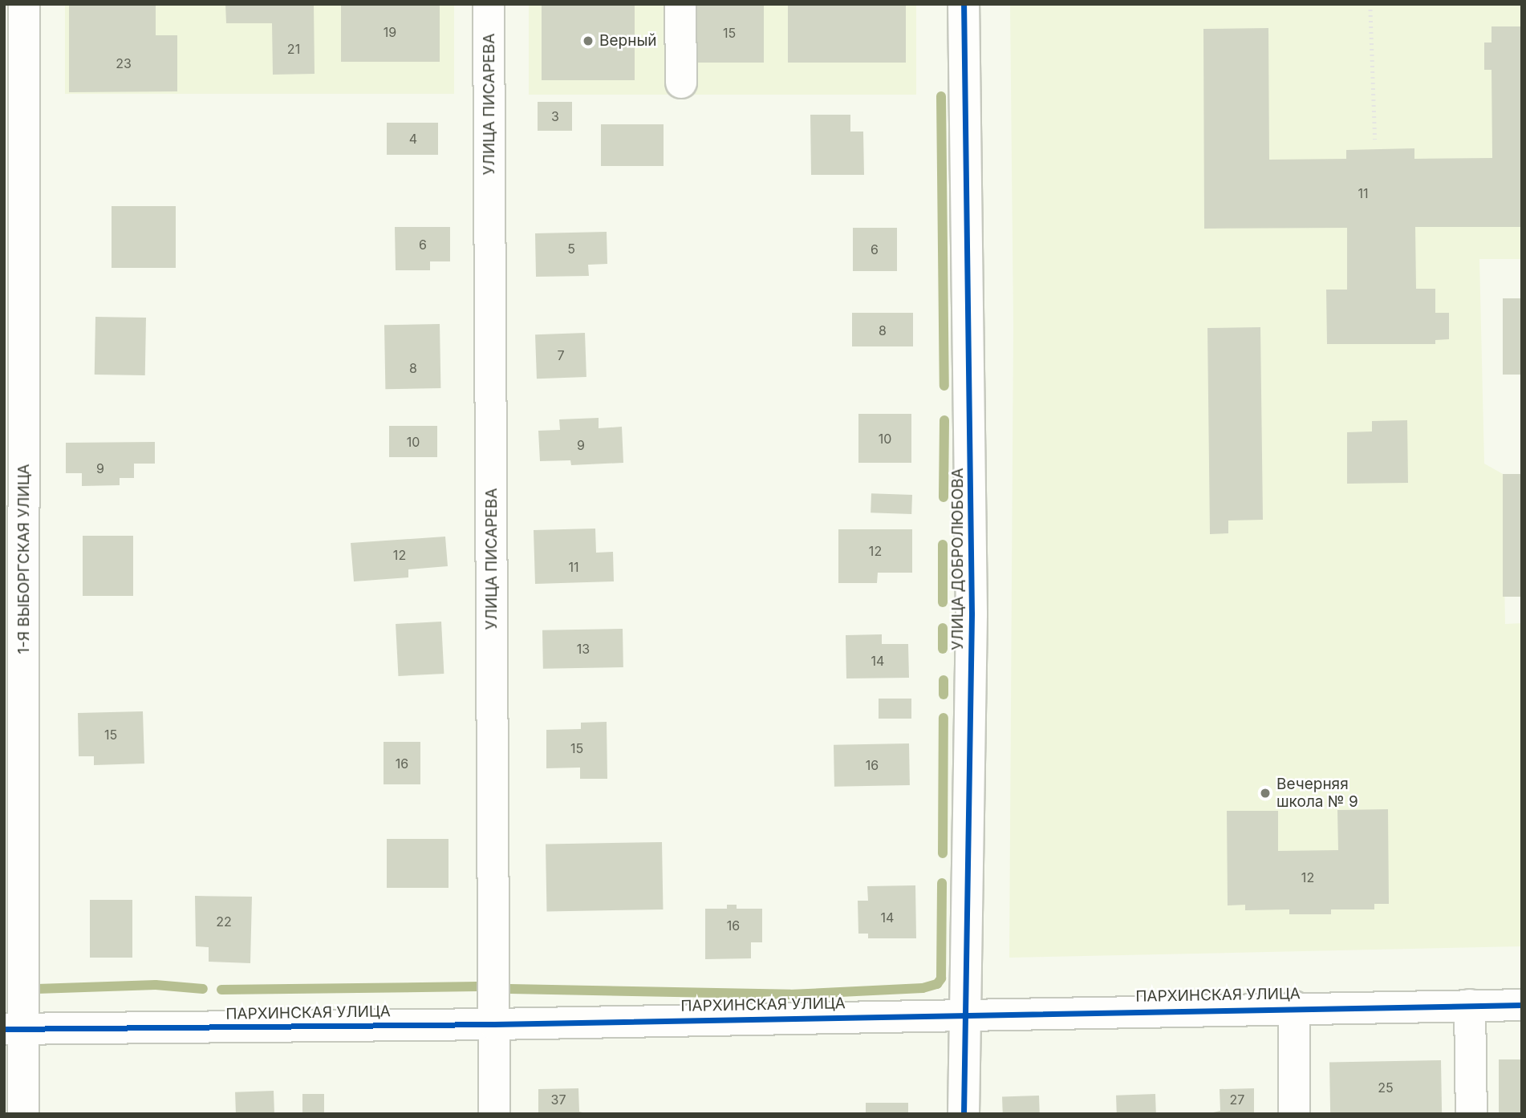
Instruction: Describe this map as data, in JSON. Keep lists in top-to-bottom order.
{
  "streets": {
    "street": [
      "УЛИЦА ПИСАРЕВА",
      "1-Я ВЫБОРГСКАЯ УЛИЦА",
      "УЛИЦА ДОБРОЛЮБОВА",
      "ПАРХИНСКАЯ УЛИЦА"
    ]
  },
  "crossings": [
    ["УЛИЦА ПИСАРЕВА", "ПАРХИНСКАЯ УЛИЦА"],
    ["1-Я ВЫБОРГСКАЯ УЛИЦА", "ПАРХИНСКАЯ УЛИЦА"],
    ["УЛИЦА ДОБРОЛЮБОВА", "ПАРХИНСКАЯ УЛИЦА"]
  ],
  "places": ["Верный", "Вечерняя школа № 9"],
  "house_numbers": [
    "19",
    "15",
    "21",
    "23",
    "3",
    "4",
    "11",
    "6",
    "5",
    "6",
    "8",
    "7",
    "8",
    "10",
    "10",
    "9",
    "9",
    "12",
    "12",
    "11",
    "13",
    "14",
    "15",
    "15",
    "16",
    "16",
    "12",
    "14",
    "22",
    "16",
    "25",
    "37",
    "27"
  ]
}
